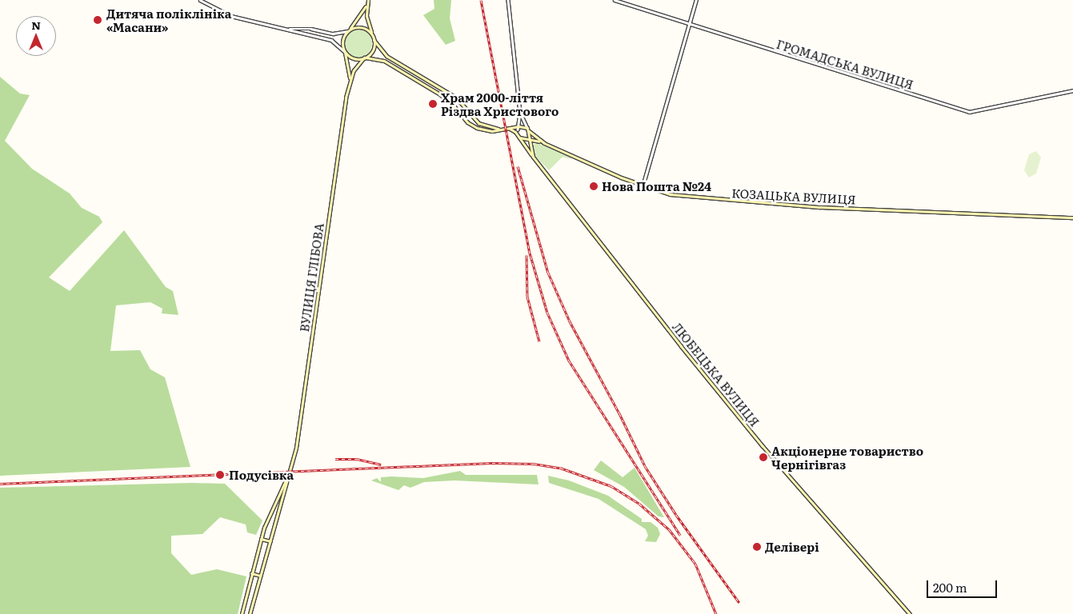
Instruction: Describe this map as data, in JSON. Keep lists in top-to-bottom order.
{
  "streets": {
    "main road": ["КОЗАЦЬКА ВУЛИЦЯ", "ВУЛИЦЯ ГЛІБОВА", "ЛЮБЕЦЬКА ВУЛИЦЯ"],
    "street": ["ГРОМАДСЬКА ВУЛИЦЯ"]
  },
  "crossings": [
    ["КОЗАЦЬКА ВУЛИЦЯ", "ЛЮБЕЦЬКА ВУЛИЦЯ"]
  ],
  "places": [
    "Дитяча поліклініка «Масани»",
    "Храм 2000-ліття Різдва Христового",
    "Нова Пошта №24",
    "Акціонерне товариство Чернігівгаз",
    "Подусівка",
    "Делівері"
  ],
  "scale_bar": "200 m",
  "north": "top"
}
